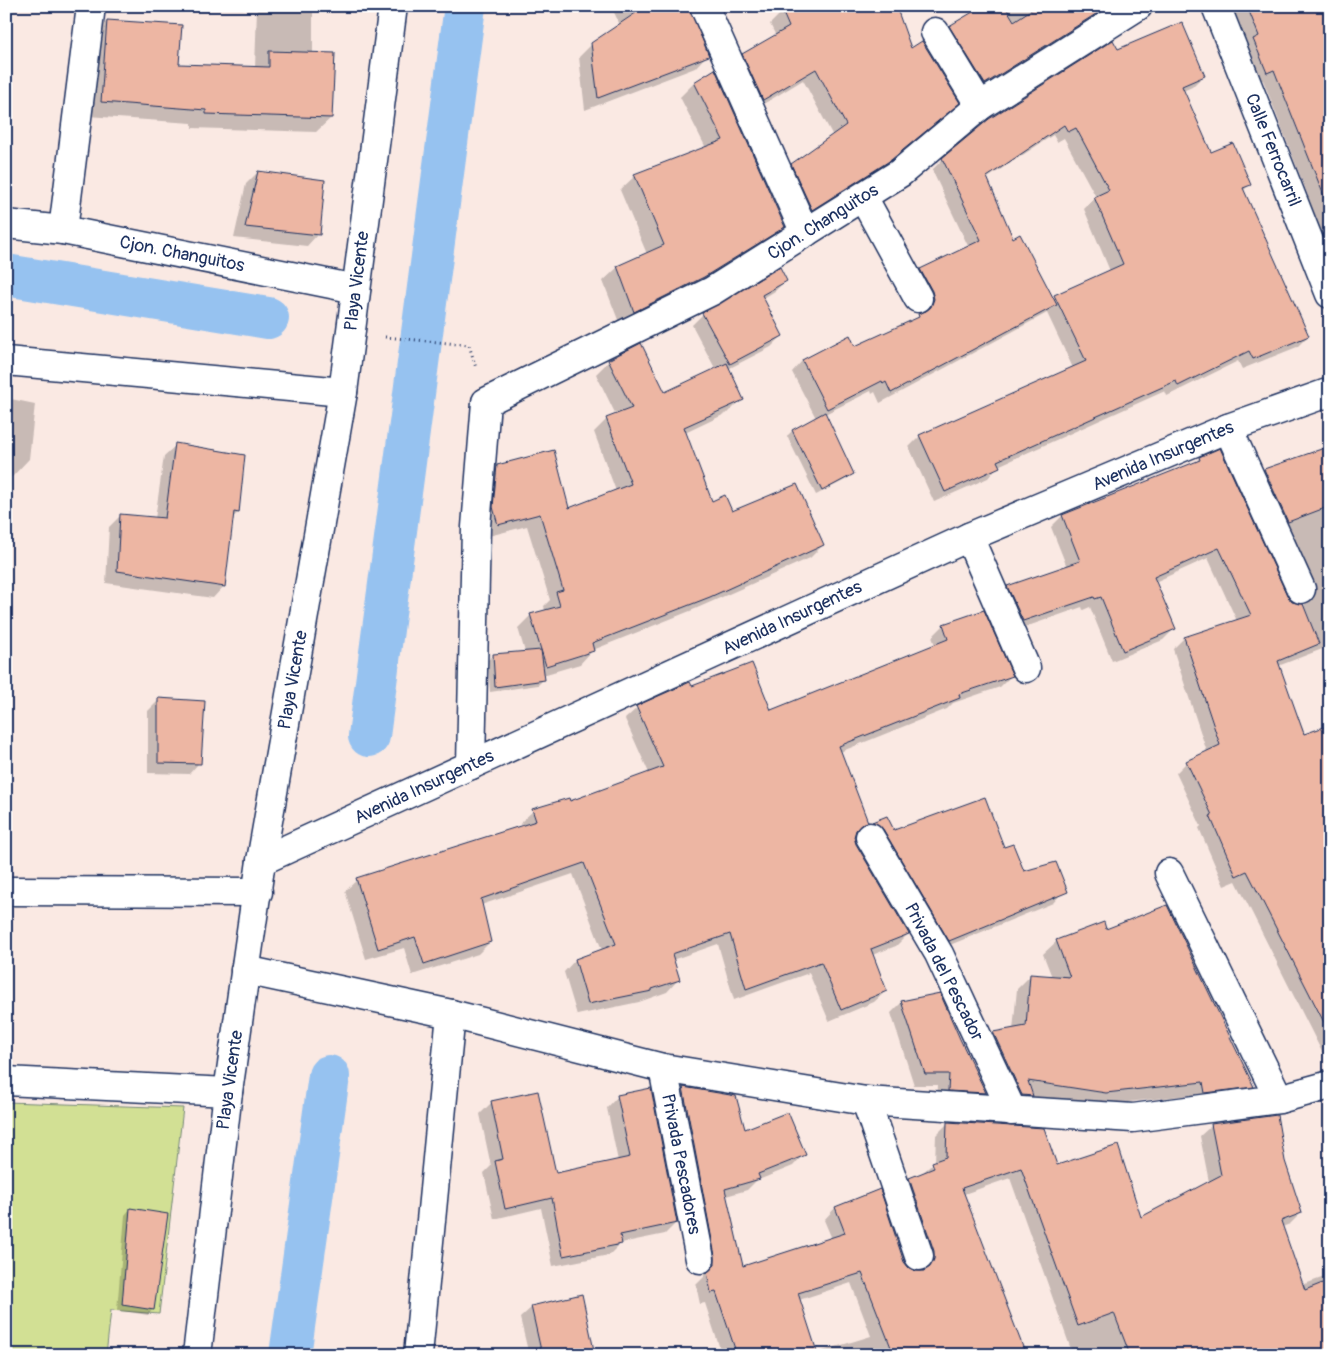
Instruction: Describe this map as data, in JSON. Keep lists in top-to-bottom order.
{
  "streets": {
    "street": [
      "Calle Ferrocarril",
      "Cjon. Changuitos",
      "Playa Vicente",
      "Avenida Insurgentes",
      "Privada del Pescador",
      "Privada Pescadores"
    ]
  },
  "crossings": [
    ["Cjon. Changuitos", "Playa Vicente"],
    ["Cjon. Changuitos", "Avenida Insurgentes"],
    ["Playa Vicente", "Avenida Insurgentes"]
  ]
}
